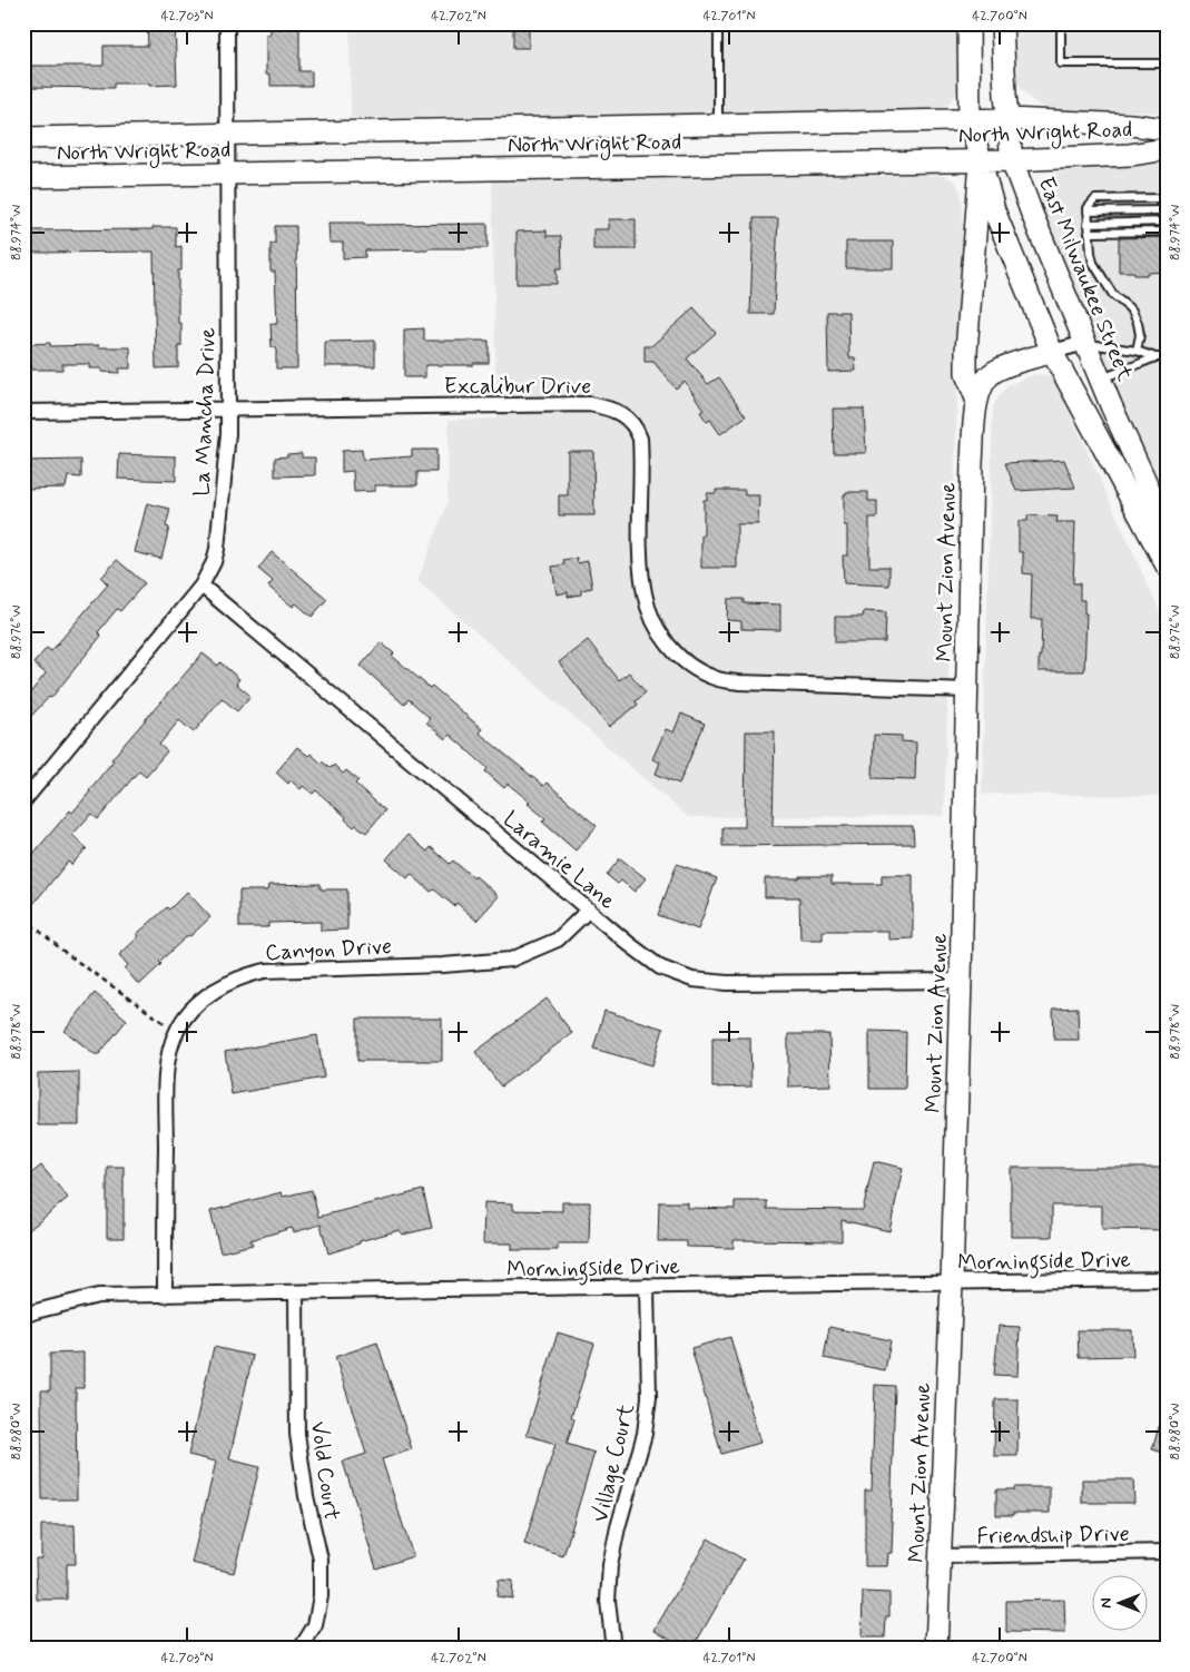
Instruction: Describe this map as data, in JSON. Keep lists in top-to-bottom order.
{
  "streets": {
    "main road": ["North Wright Road", "East Milwaukee Street", "Mount Zion Avenue"],
    "street": [
      "Excalibur Drive",
      "La Mancha Drive",
      "Laramie Lane",
      "Canyon Drive",
      "Morningside Drive",
      "Village Court",
      "Vold Court",
      "Friendship Drive"
    ]
  },
  "crossings": [
    ["North Wright Road", "East Milwaukee Street"],
    ["North Wright Road", "La Mancha Drive"],
    ["North Wright Road", "Mount Zion Avenue"],
    ["Excalibur Drive", "La Mancha Drive"],
    ["Excalibur Drive", "Mount Zion Avenue"],
    ["La Mancha Drive", "Laramie Lane"],
    ["Mount Zion Avenue", "Laramie Lane"],
    ["Mount Zion Avenue", "Morningside Drive"],
    ["Mount Zion Avenue", "Friendship Drive"],
    ["Laramie Lane", "Canyon Drive"],
    ["Canyon Drive", "Morningside Drive"],
    ["Morningside Drive", "Village Court"],
    ["Morningside Drive", "Vold Court"]
  ],
  "north": "left",
  "coordinates": [
    "42.703°N",
    "42.702°N",
    "42.701°N",
    "42.700°N",
    "88.974°W",
    "88.976°W",
    "88.978°W",
    "88.980°W"
  ]
}
